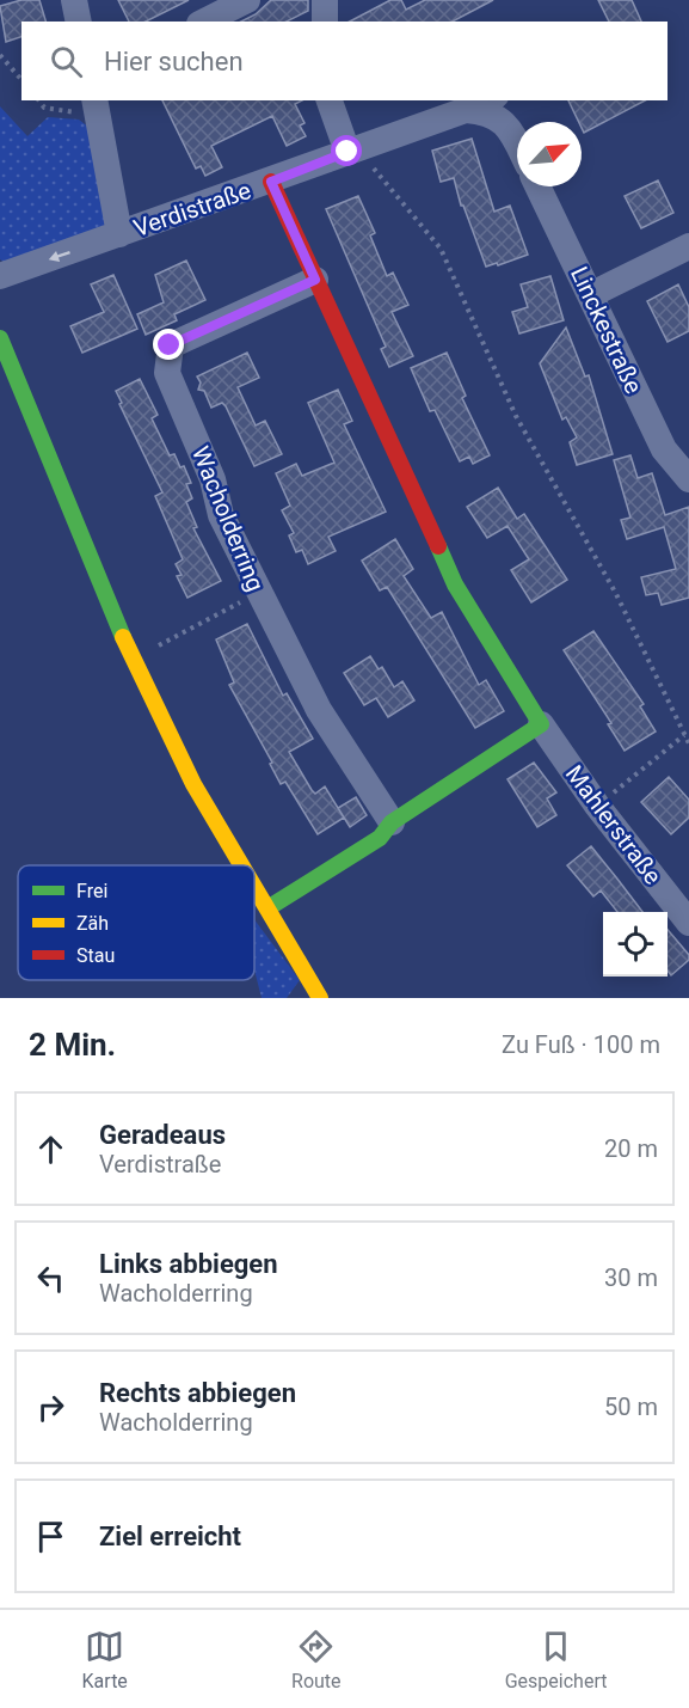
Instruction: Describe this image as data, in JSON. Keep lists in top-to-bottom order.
{
  "streets": {
    "street": [
      "Verdistraße",
      "Linckestraße",
      "Wacholderring",
      "Mahlerstraße"
    ]
  },
  "legend": ["Frei", "Zäh", "Stau"],
  "north": "top right",
  "page": {
    "search": "Hier suchen",
    "heading": ["2 Min.", "Zu Fuß · 100 m"],
    "list": [
      ["Geradeaus", "Verdistraße", "20 m"],
      ["Links abbiegen", "Wacholderring", "30 m"],
      ["Rechts abbiegen", "Wacholderring", "50 m"],
      "Ziel erreicht"
    ],
    "nav": ["Karte", "Route", "Gespeichert"]
  }
}
